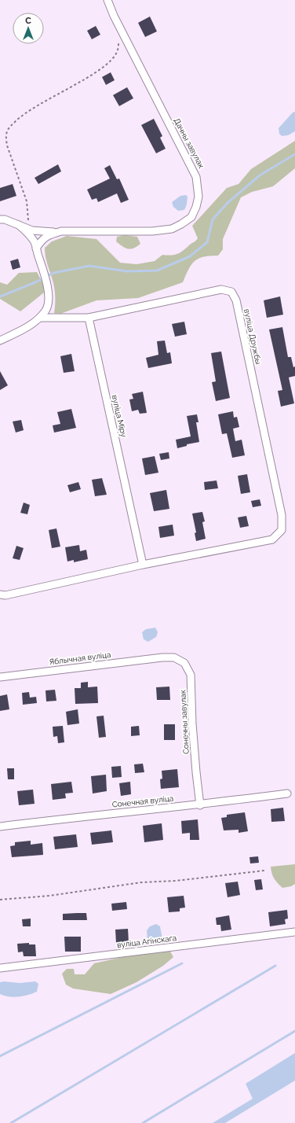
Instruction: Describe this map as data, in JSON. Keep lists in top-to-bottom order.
{
  "streets": {
    "street": [
      "Дачны завулак",
      "вуліца Дружбы",
      "вуліца Міру",
      "Яблычная вуліца",
      "Сонечны завулак",
      "Сонечная вуліца",
      "вуліца Агінскага"
    ]
  },
  "crossings": [
    ["вуліца Дружбы", "вуліца Міру"],
    ["Яблычная вуліца", "Сонечны завулак"],
    ["Сонечны завулак", "Сонечная вуліца"]
  ],
  "north": "top"
}
